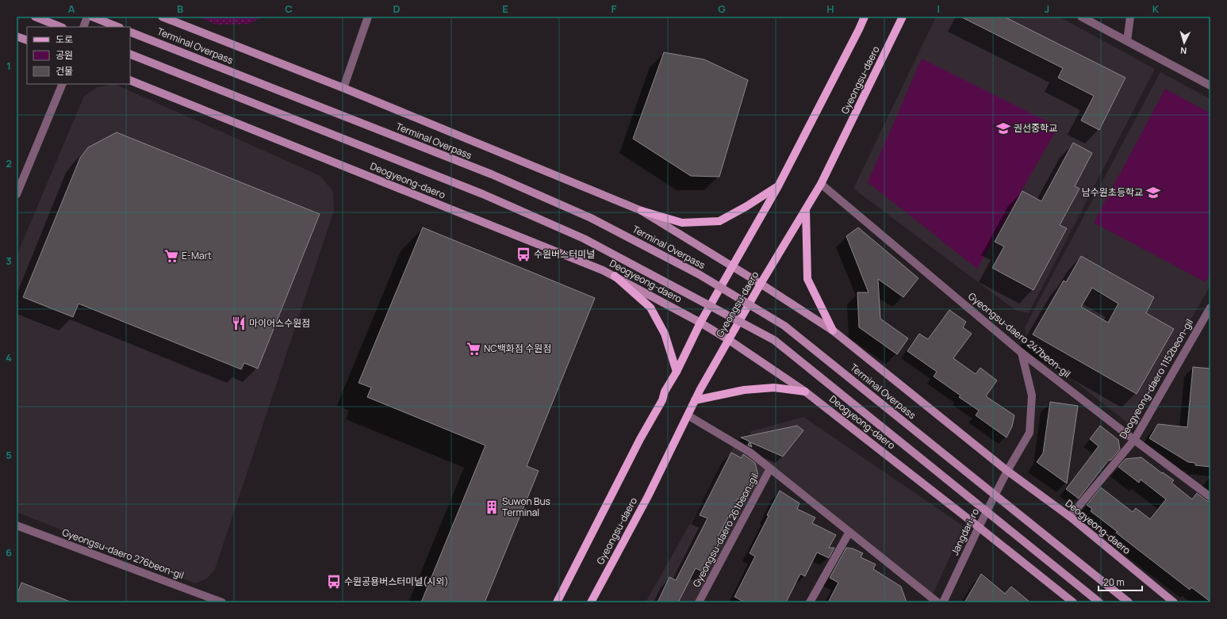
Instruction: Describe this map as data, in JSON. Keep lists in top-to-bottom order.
{
  "streets": {
    "main road": ["Terminal Overpass", "Gyeongsu-daero", "Deogyeong-daero"],
    "street": [
      "Gyeongsu-daero 247beon-gil",
      "Deogyeong-daero 1152beon-gil",
      "Gyeongsu-daero 261beon-gil",
      "Jangdari-ro",
      "Gyeongsu-daero 276beon-gil"
    ]
  },
  "crossings": [
    ["Gyeongsu-daero", "Deogyeong-daero"],
    ["Gyeongsu-daero", "Gyeongsu-daero 247beon-gil"],
    ["Gyeongsu-daero", "Gyeongsu-daero 261beon-gil"],
    ["Deogyeong-daero", "Deogyeong-daero 1152beon-gil"],
    ["Deogyeong-daero", "Jangdari-ro"],
    ["Gyeongsu-daero 247beon-gil", "Deogyeong-daero 1152beon-gil"]
  ],
  "places": {
    "school or university": ["권선중학교", "남수원초등학교"],
    "bus stop": ["수원버스터미널", "수원공용버스터미널(시외)"],
    "supermarket": ["E-Mart", "NC백화점 수원점"],
    "restaurant": ["마이어스수원점"],
    "building": ["Suwon Bus Terminal"]
  },
  "legend": ["도로", "공원", "건물"],
  "scale_bar": "20 m",
  "north": "bottom",
  "grid": {
    "columns": [
      "A",
      "B",
      "C",
      "D",
      "E",
      "F",
      "G",
      "H",
      "I",
      "J",
      "K"
    ],
    "rows": [
      "1",
      "2",
      "3",
      "4",
      "5",
      "6"
    ]
  }
}
